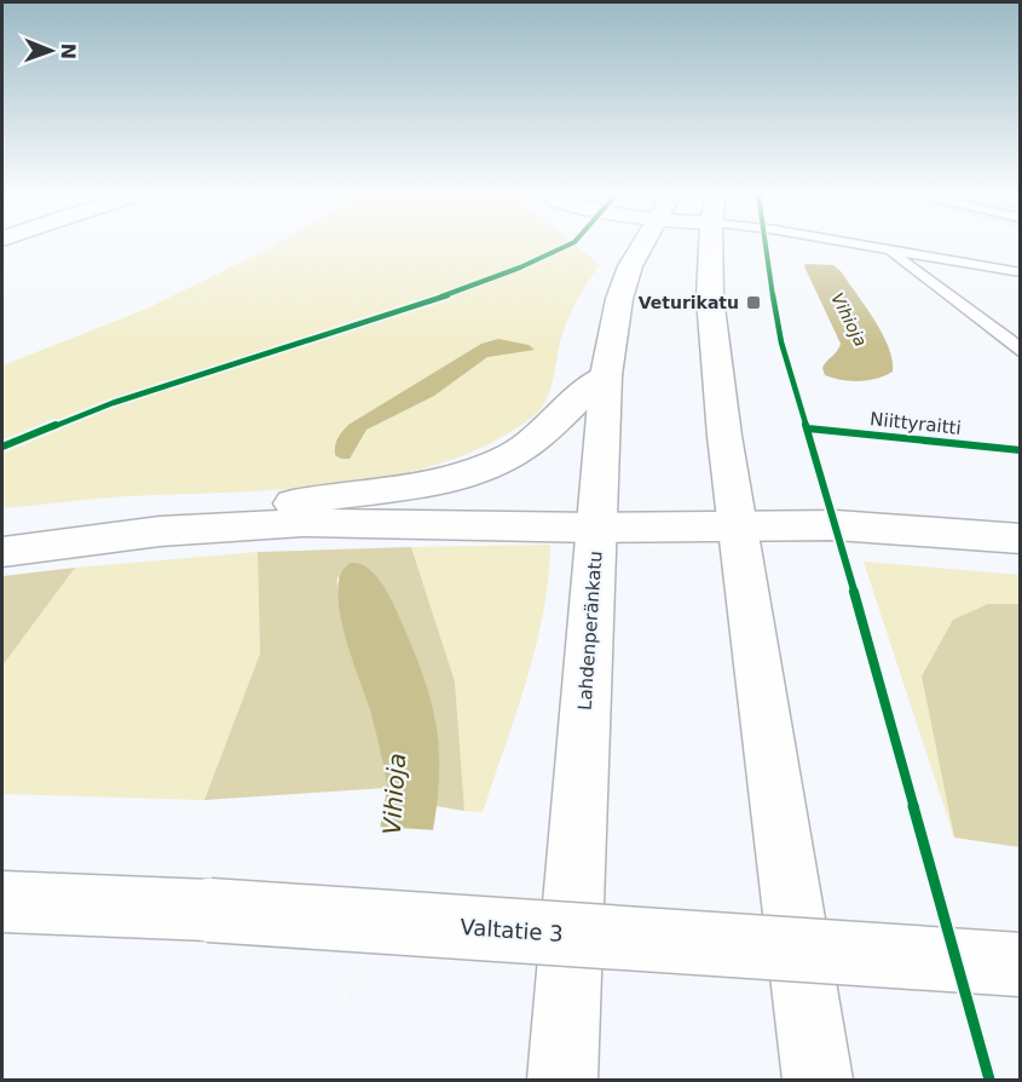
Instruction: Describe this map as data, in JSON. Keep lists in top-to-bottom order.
{
  "streets": {
    "main road": ["Lahdenperänkatu", "Valtatie 3"],
    "cycle path": ["Niittyraitti"]
  },
  "water": ["Vihioja"],
  "places": {
    "transit": ["Veturikatu"]
  },
  "north": "right"
}
